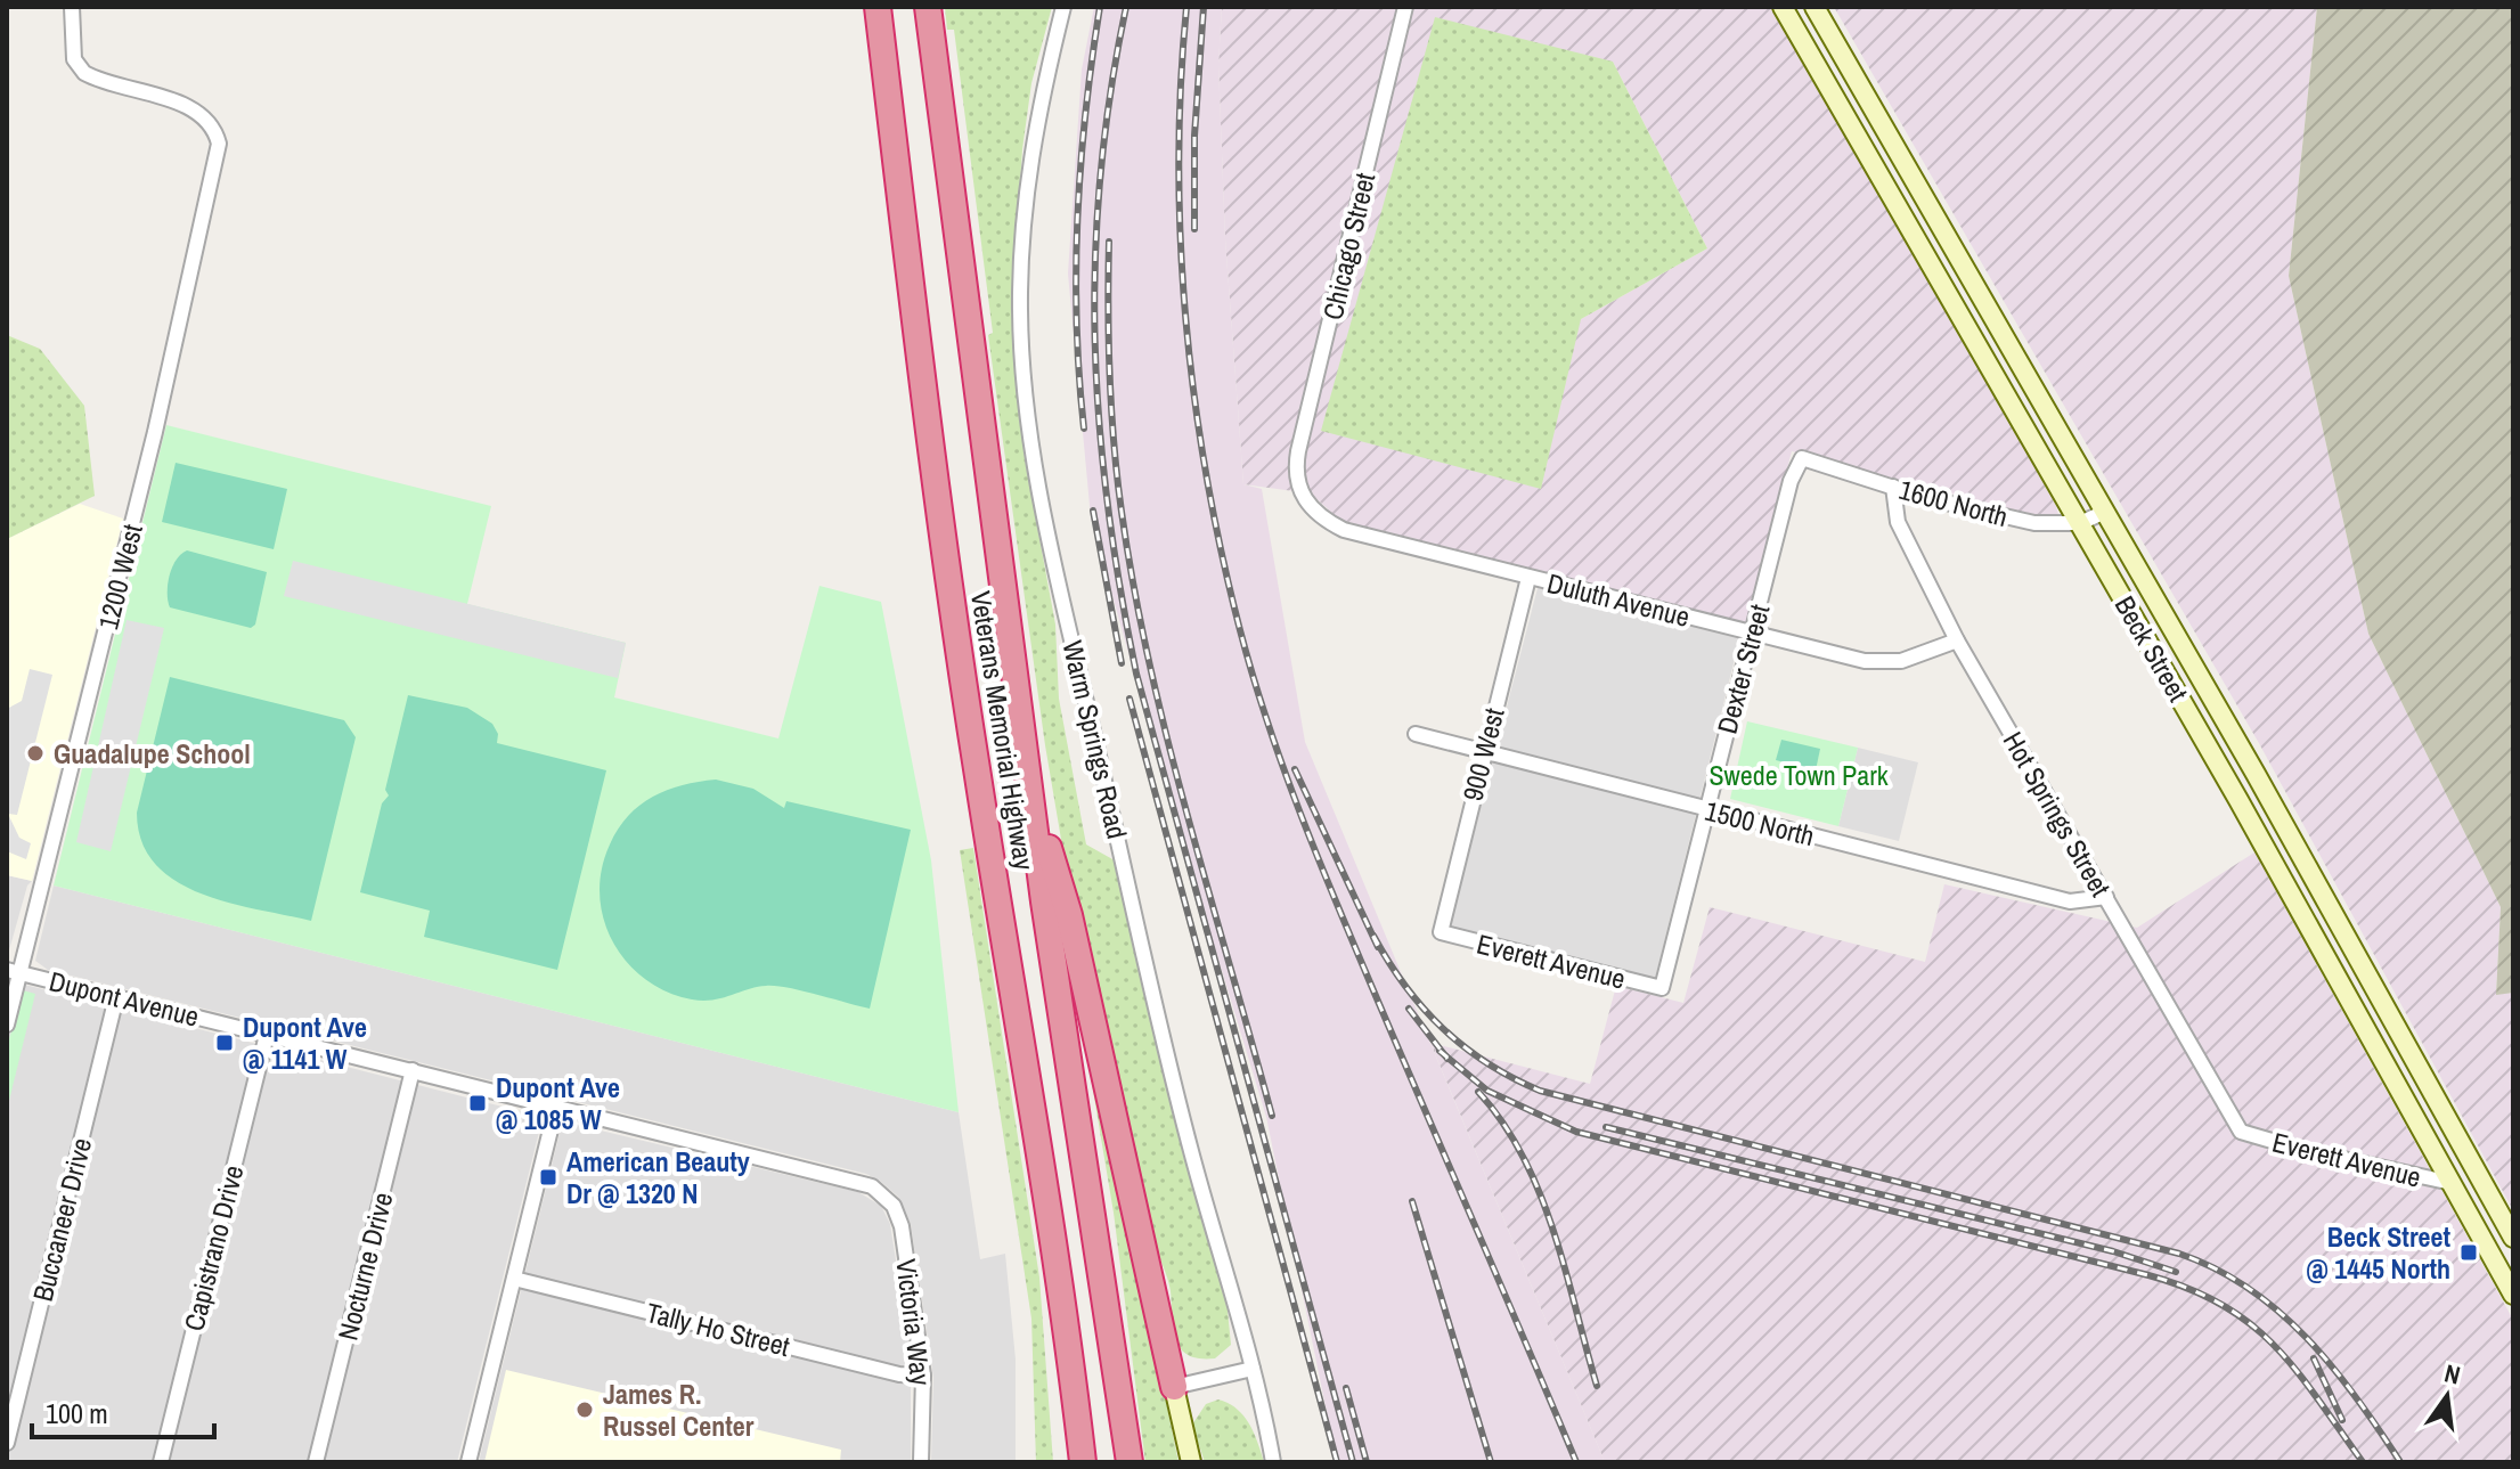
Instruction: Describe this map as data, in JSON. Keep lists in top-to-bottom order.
{
  "streets": {
    "highway": ["Veterans Memorial Highway"],
    "main road": ["Beck Street"],
    "street": [
      "Chicago Street",
      "1600 North",
      "1200 West",
      "Duluth Avenue",
      "Dexter Street",
      "Warm Springs Road",
      "900 West",
      "Hot Springs Street",
      "1500 North",
      "Everett Avenue",
      "Dupont Avenue",
      "Buccaneer Drive",
      "Capistrano Drive",
      "Nocturne Drive",
      "Victoria Way",
      "Tally Ho Street"
    ]
  },
  "crossings": [
    ["Chicago Street", "Duluth Avenue"],
    ["1600 North", "Beck Street"],
    ["1600 North", "Dexter Street"],
    ["1600 North", "Hot Springs Street"],
    ["1200 West", "Dupont Avenue"],
    ["Duluth Avenue", "Dexter Street"],
    ["Duluth Avenue", "900 West"],
    ["Duluth Avenue", "Hot Springs Street"],
    ["Beck Street", "Everett Avenue"],
    ["Dexter Street", "1500 North"],
    ["Dexter Street", "Everett Avenue"],
    ["900 West", "1500 North"],
    ["900 West", "Everett Avenue"],
    ["Hot Springs Street", "1500 North"],
    ["Hot Springs Street", "Everett Avenue"],
    ["Dupont Avenue", "Buccaneer Drive"],
    ["Dupont Avenue", "Capistrano Drive"],
    ["Dupont Avenue", "Nocturne Drive"],
    ["Dupont Avenue", "Victoria Way"],
    ["Victoria Way", "Tally Ho Street"]
  ],
  "parks": ["Swede Town Park"],
  "places": {
    "other": ["Guadalupe School", "James R. Russel Center"],
    "transit": [
      "Dupont Ave @ 1141 W",
      "Dupont Ave @ 1085 W",
      "American Beauty Dr @ 1320 N",
      "Beck Street @ 1445 North"
    ]
  },
  "scale_bar": "100 m",
  "north": "top"
}
